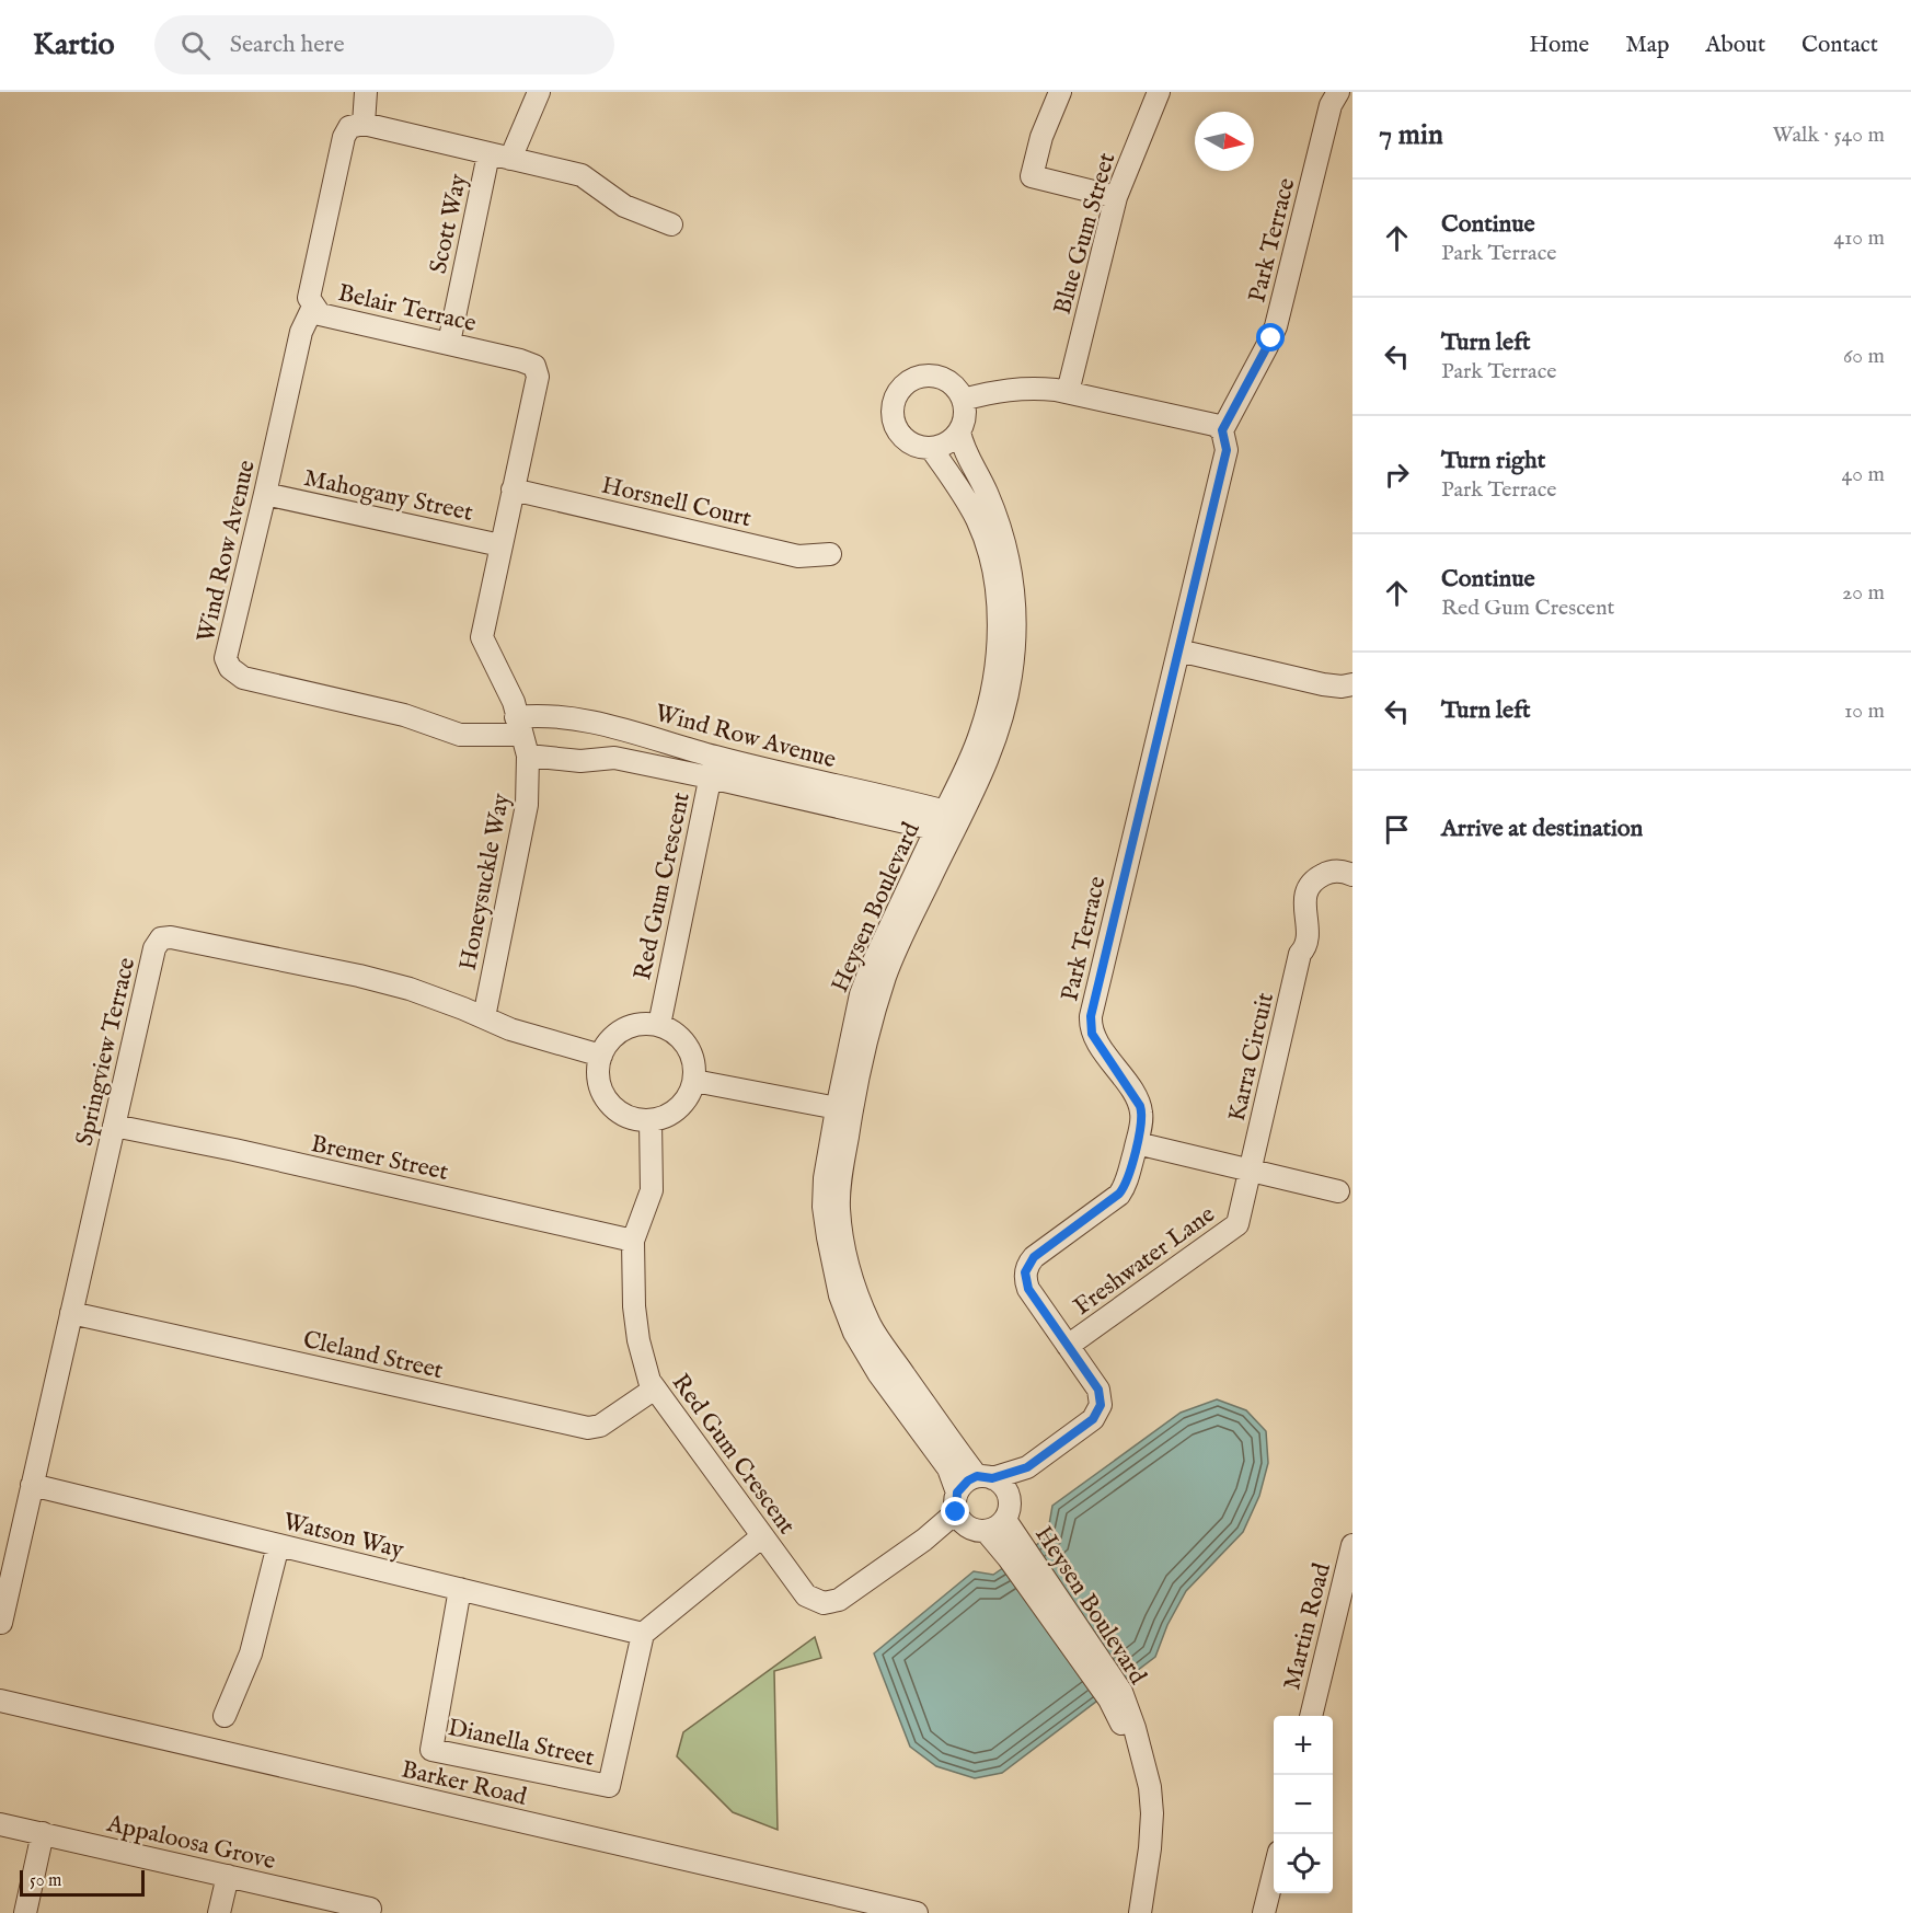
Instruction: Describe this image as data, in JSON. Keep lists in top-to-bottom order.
{
  "streets": {
    "street": [
      "Scott Way",
      "Blue Gum Street",
      "Park Terrace",
      "Belair Terrace",
      "Mahogany Street",
      "Horsnell Court",
      "Wind Row Avenue",
      "Honeysuckle Way",
      "Red Gum Crescent",
      "Heysen Boulevard",
      "Springview Terrace",
      "Karra Circuit",
      "Bremer Street",
      "Freshwater Lane",
      "Cleland Street",
      "Watson Way",
      "Martin Road",
      "Dianella Street",
      "Barker Road",
      "Appaloosa Grove"
    ]
  },
  "crossings": [
    ["Scott Way", "Belair Terrace"],
    ["Park Terrace", "Freshwater Lane"],
    ["Belair Terrace", "Mahogany Street"],
    ["Belair Terrace", "Horsnell Court"],
    ["Belair Terrace", "Wind Row Avenue"],
    ["Belair Terrace", "Honeysuckle Way"],
    ["Mahogany Street", "Wind Row Avenue"],
    ["Wind Row Avenue", "Honeysuckle Way"],
    ["Wind Row Avenue", "Red Gum Crescent"],
    ["Wind Row Avenue", "Heysen Boulevard"],
    ["Honeysuckle Way", "Springview Terrace"],
    ["Red Gum Crescent", "Heysen Boulevard"],
    ["Red Gum Crescent", "Springview Terrace"],
    ["Red Gum Crescent", "Bremer Street"],
    ["Red Gum Crescent", "Cleland Street"],
    ["Springview Terrace", "Bremer Street"],
    ["Springview Terrace", "Cleland Street"],
    ["Springview Terrace", "Watson Way"],
    ["Karra Circuit", "Freshwater Lane"],
    ["Watson Way", "Dianella Street"]
  ],
  "scale_bar": "50 m",
  "north": "right",
  "page": {
    "header": "Kartio",
    "search": "Search here",
    "nav": [
      "Home",
      "Map",
      "About",
      "Contact"
    ],
    "heading": ["7 min", "Walk · 540 m"],
    "list": [
      ["Continue", "Park Terrace", "410 m"],
      ["Turn left", "Park Terrace", "60 m"],
      ["Turn right", "Park Terrace", "40 m"],
      ["Continue", "Red Gum Crescent", "20 m"],
      ["Turn left", "10 m"],
      "Arrive at destination"
    ],
    "map_buttons": ["+", "−"],
    "scale": "50 m"
  }
}
